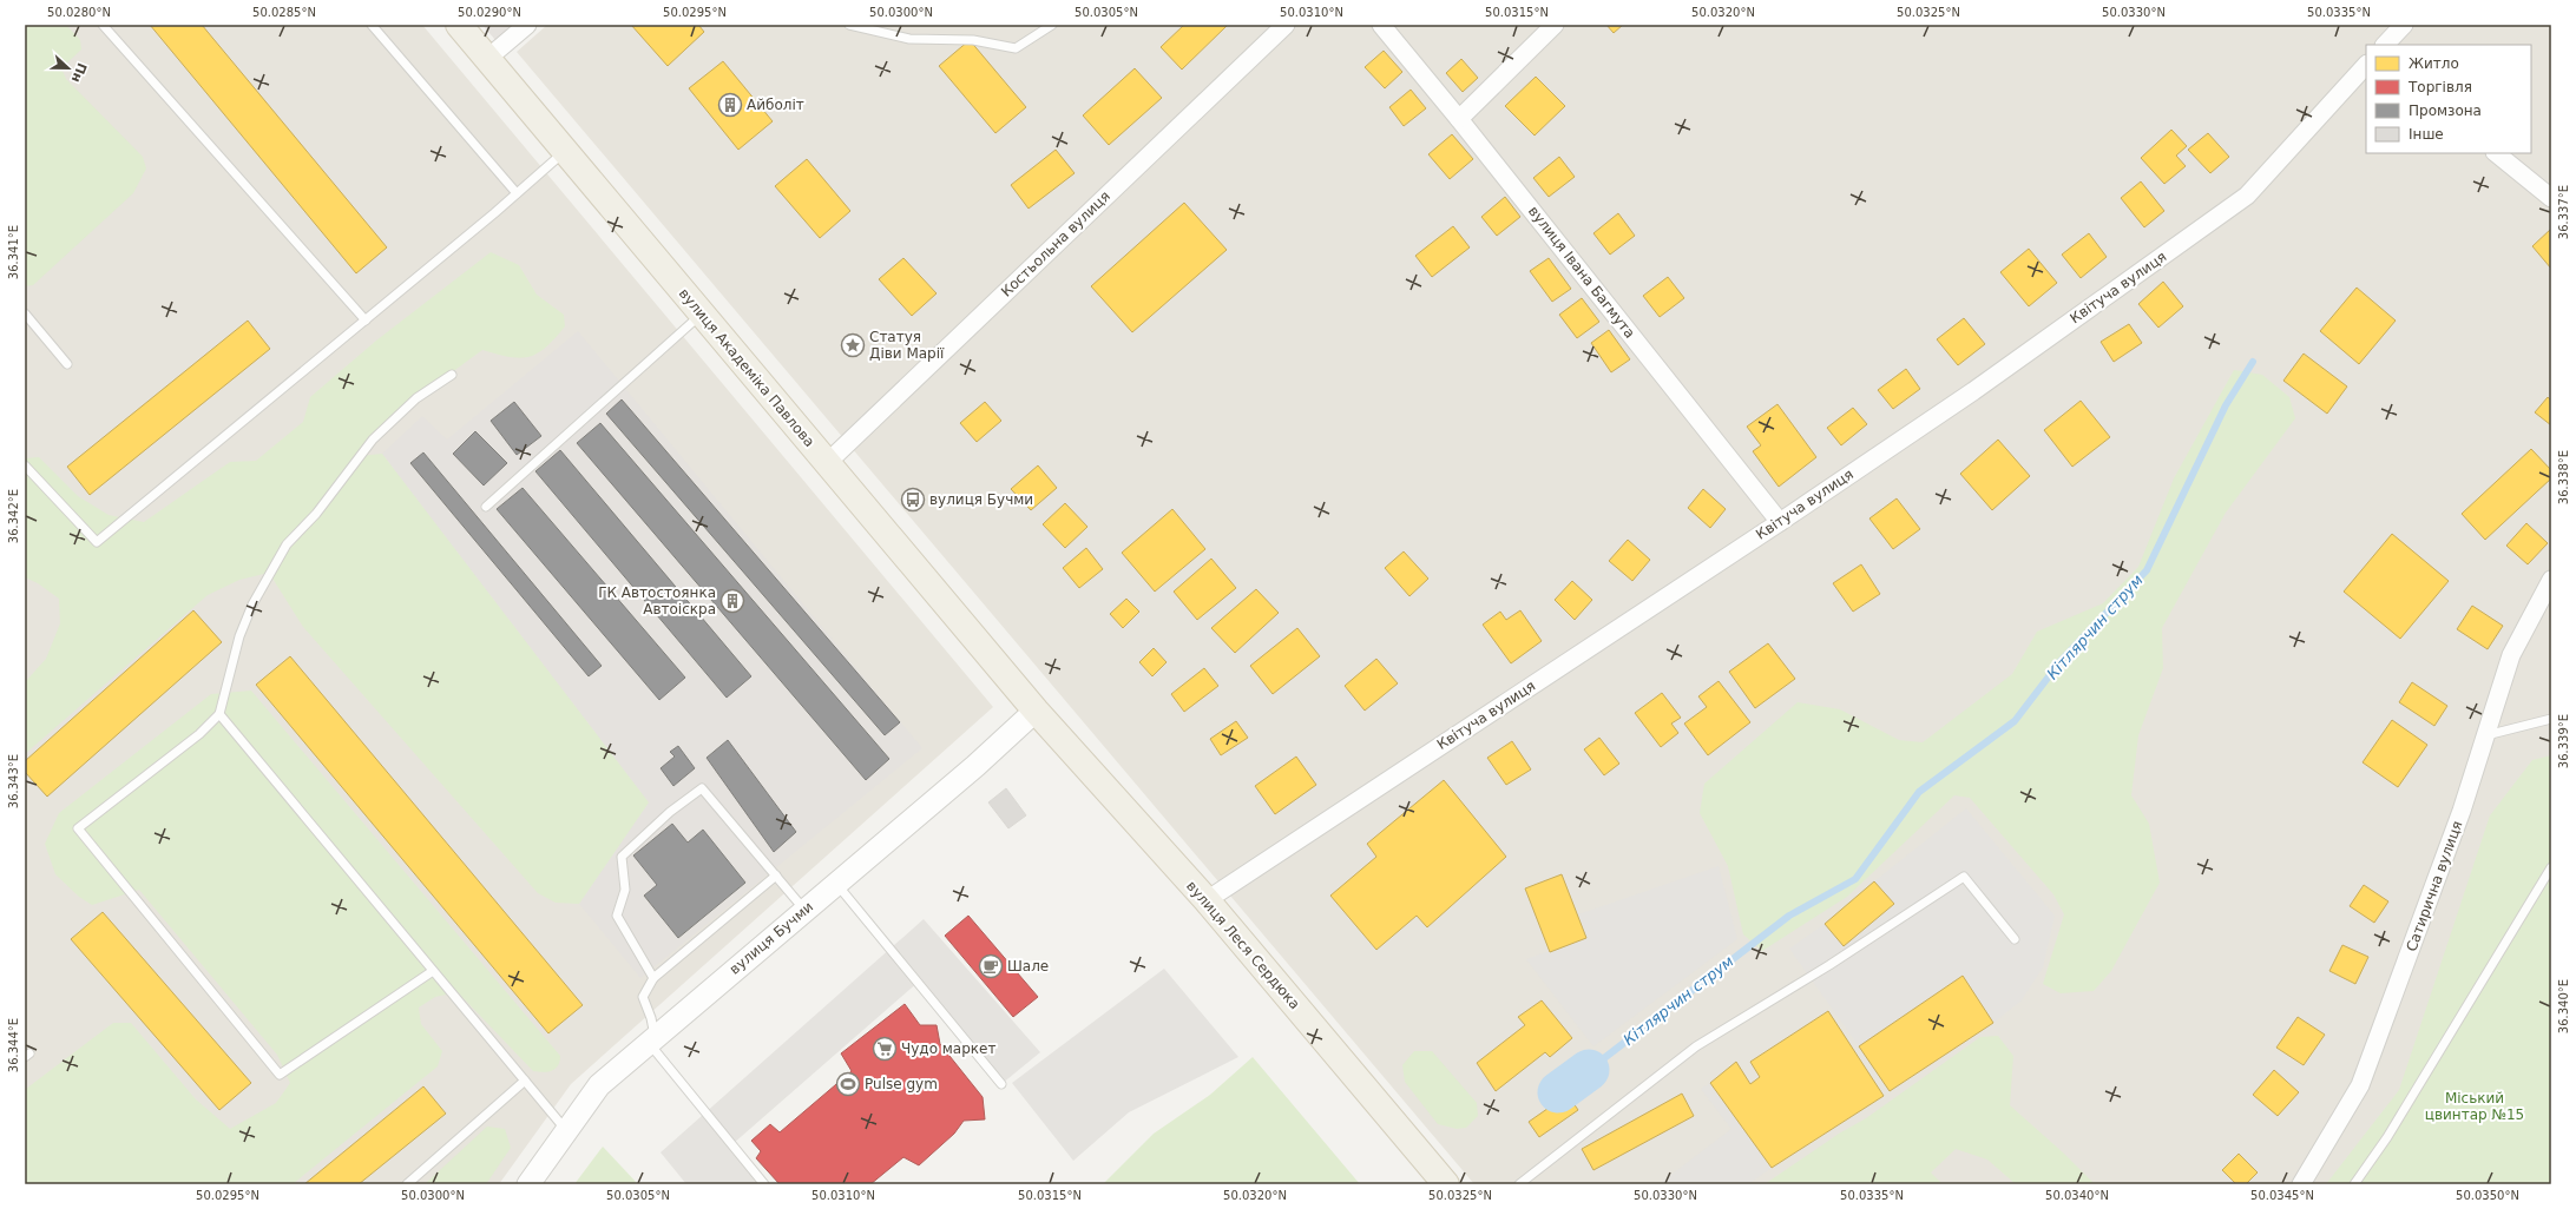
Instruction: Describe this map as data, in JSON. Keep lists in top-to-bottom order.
{
  "streets": {
    "main road": ["вулиця Академіка Павлова", "вулиця Леся Сердюка"],
    "street": [
      "Костьольна вулиця",
      "вулиця Івана Багмута",
      "Квітуча вулиця",
      "Сатирична вулиця",
      "вулиця Бучми"
    ]
  },
  "crossings": [
    ["Костьольна вулиця", "вулиця Академіка Павлова"],
    ["вулиця Івана Багмута", "Квітуча вулиця"],
    ["Квітуча вулиця", "вулиця Леся Сердюка"],
    ["вулиця Академіка Павлова", "вулиця Бучми"],
    ["вулиця Академіка Павлова", "вулиця Леся Сердюка"],
    ["вулиця Бучми", "вулиця Леся Сердюка"]
  ],
  "water": ["Кітлярчин струм"],
  "parks": ["Міський цвинтар №15"],
  "places": {
    "building": ["Айболіт", "ГК Автостоянка Автоіскра"],
    "place": ["Статуя Діви Марії"],
    "bus stop": ["вулиця Бучми"],
    "cafe": ["Шале"],
    "supermarket": ["Чудо маркет"],
    "sports": ["Pulse gym"]
  },
  "legend": [
    "Житло",
    "Торгівля",
    "Промзона",
    "Інше"
  ],
  "north": "right",
  "coordinates": [
    "50.0280°N",
    "50.0285°N",
    "50.0290°N",
    "50.0295°N",
    "50.0300°N",
    "50.0305°N",
    "50.0310°N",
    "50.0315°N",
    "50.0320°N",
    "50.0325°N",
    "50.0330°N",
    "50.0335°N",
    "36.337°E",
    "36.341°E",
    "36.338°E",
    "36.342°E",
    "36.339°E",
    "36.343°E",
    "36.340°E",
    "36.344°E",
    "50.0340°N",
    "50.0345°N",
    "50.0350°N"
  ]
}
